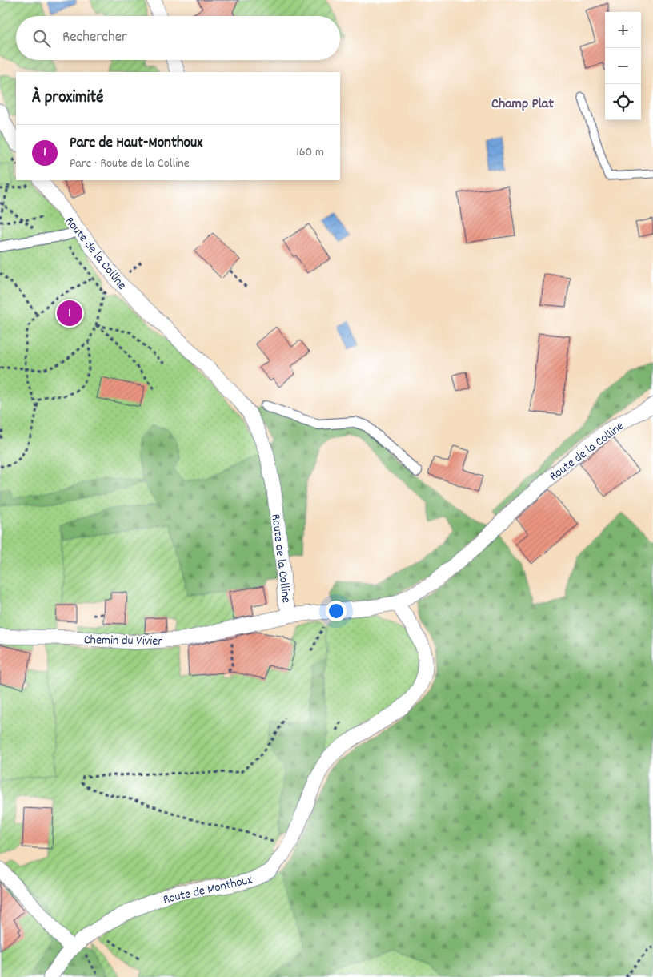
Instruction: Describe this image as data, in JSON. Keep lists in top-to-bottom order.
{
  "streets": {
    "street": ["Route de la Colline", "Chemin du Vivier", "Route de Monthoux"]
  },
  "crossings": [
    ["Route de la Colline", "Chemin du Vivier"],
    ["Route de la Colline", "Route de Monthoux"]
  ],
  "districts": ["Champ Plat"],
  "page": {
    "map_buttons": ["+", "−"],
    "search": "Rechercher",
    "heading": "À proximité",
    "list": [
      {
        "mark": "1",
        "name": "Parc de Haut-Monthoux",
        "note": "Parc · Route de la Colline",
        "value": "160 m"
      }
    ],
    "pins": "1"
  }
}
